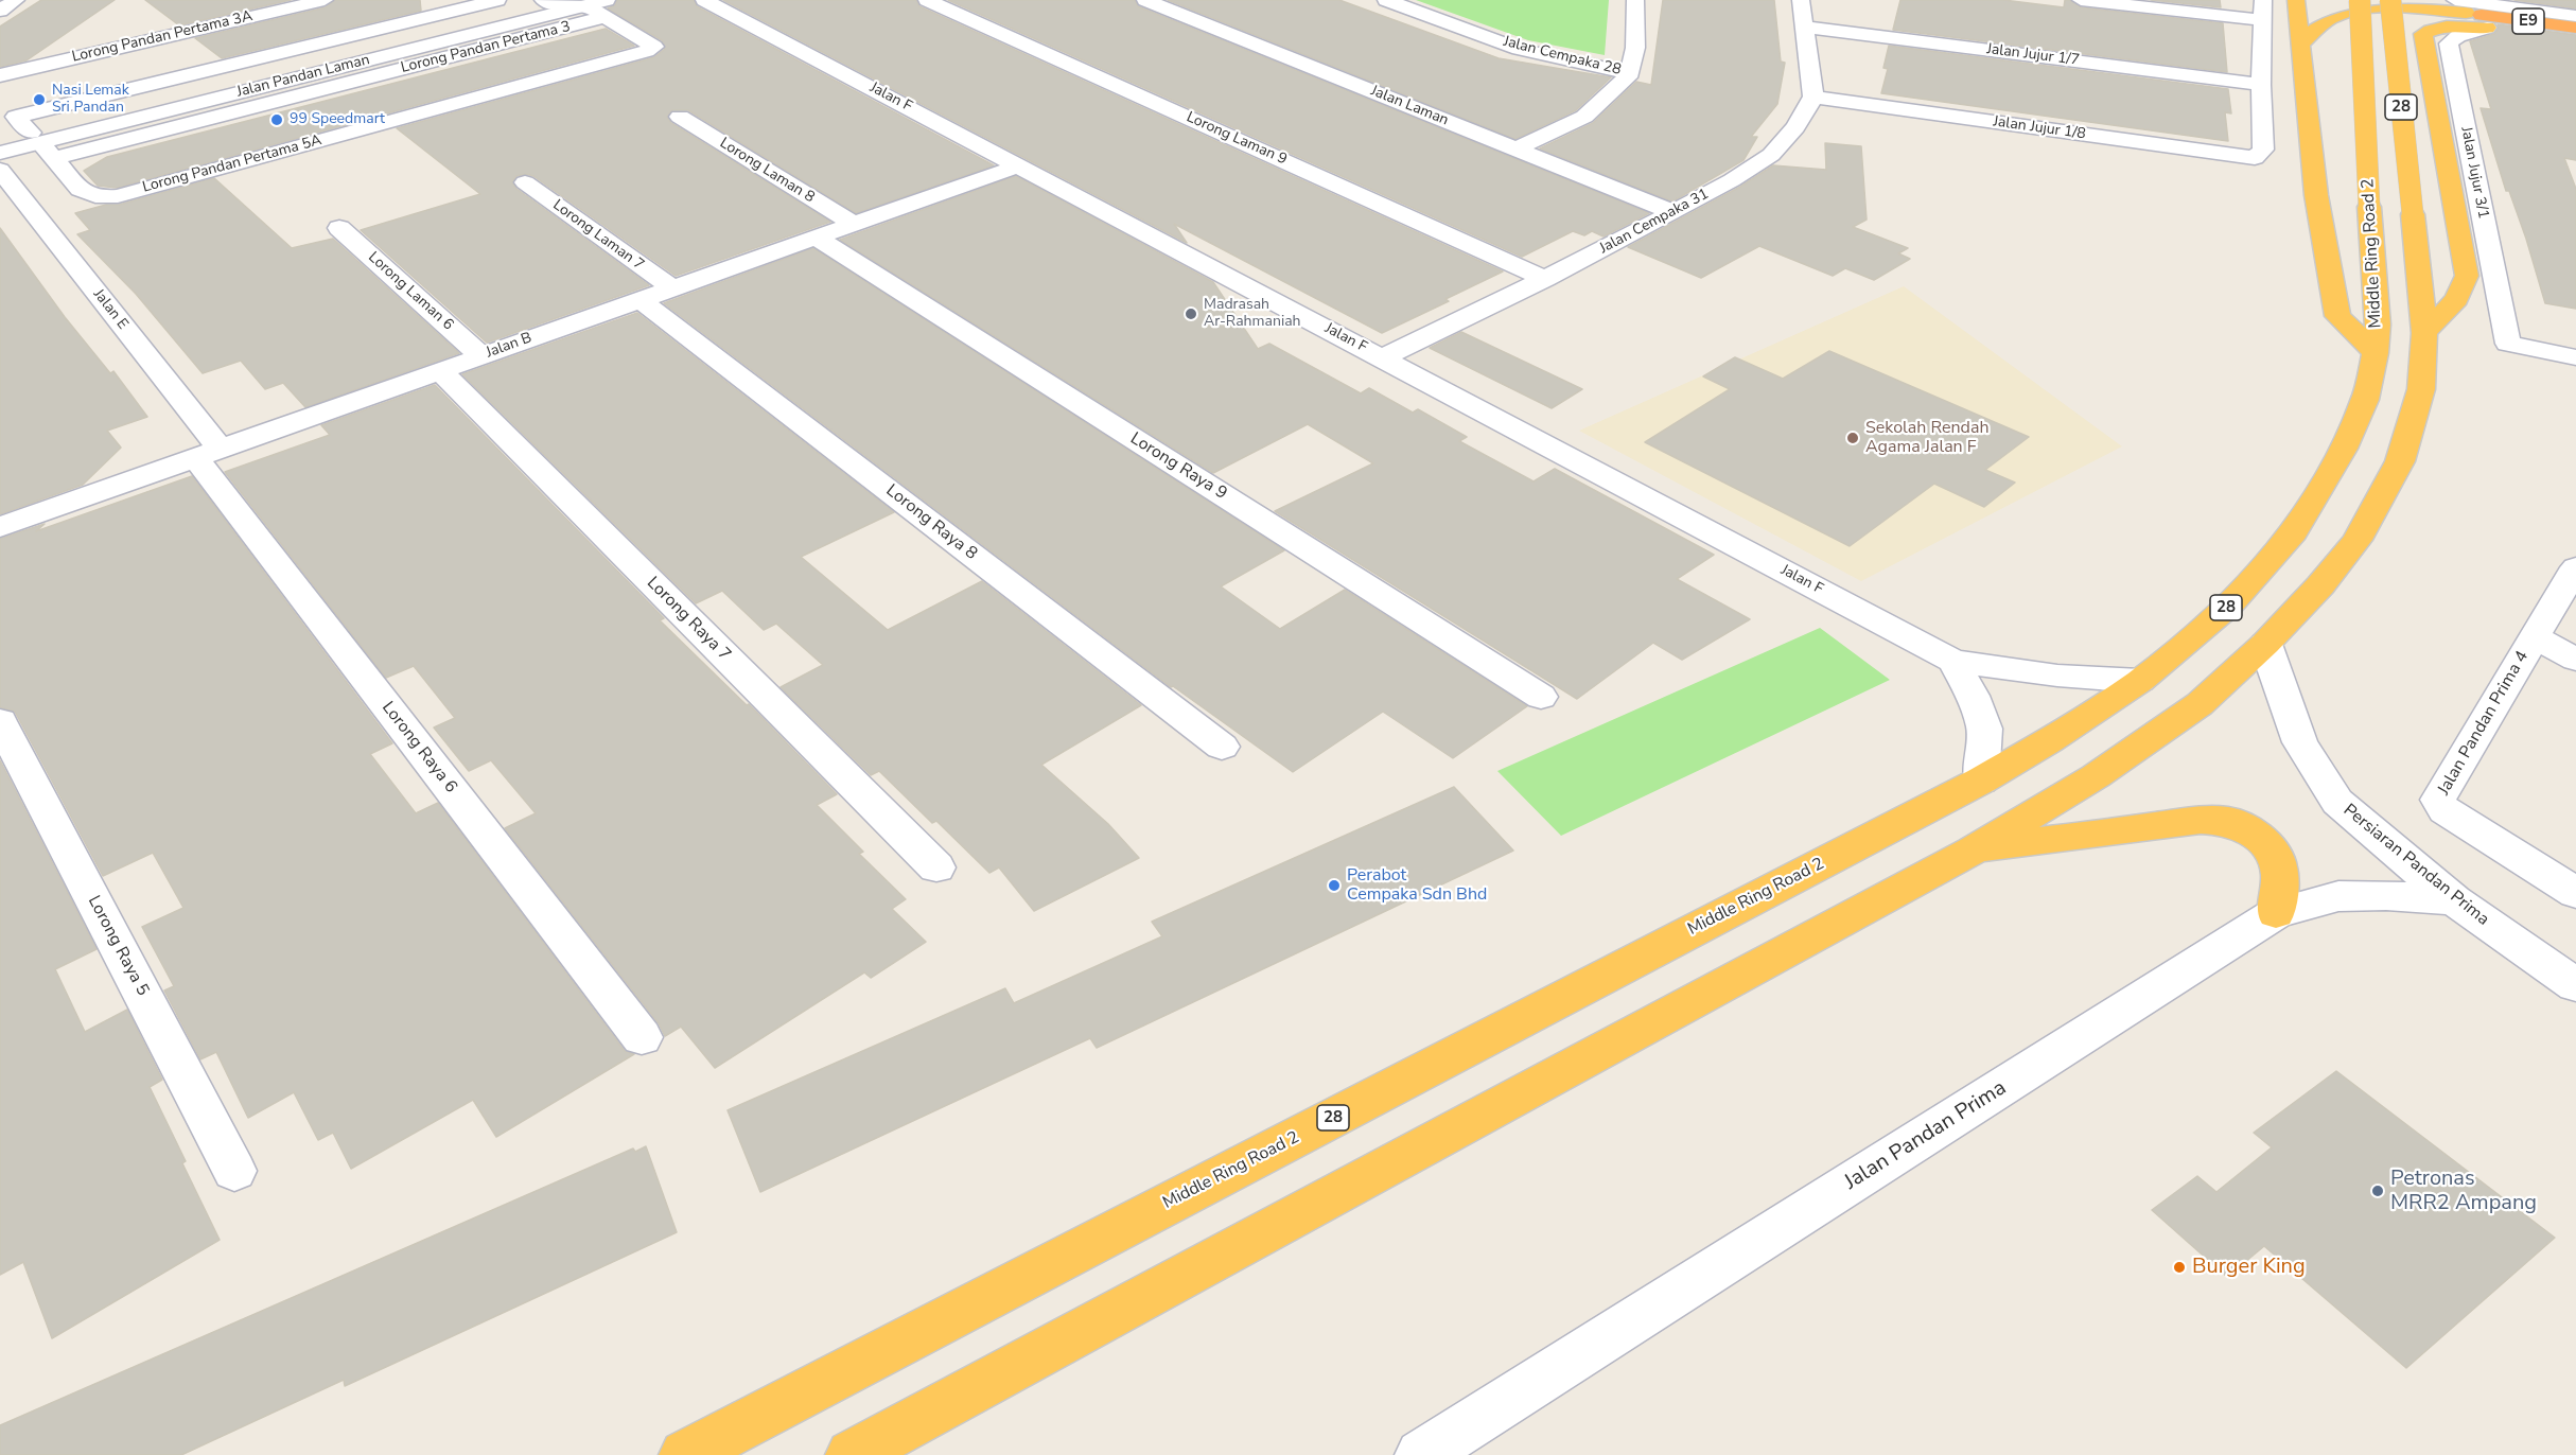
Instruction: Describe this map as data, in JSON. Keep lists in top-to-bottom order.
{
  "streets": {
    "highway": ["E9", "28", "Middle Ring Road 2"],
    "street": [
      "Lorong Pandan Pertama 3A",
      "Lorong Pandan Pertama 3",
      "Jalan Jujur 1/7",
      "Jalan Cempaka 28",
      "Jalan Pandan Laman",
      "Jalan F",
      "Jalan Laman",
      "Jalan Jujur 1/8",
      "Lorong Laman 9",
      "Lorong Pandan Pertama 5A",
      "Lorong Laman 8",
      "Jalan Jujur 3/1",
      "Jalan Cempaka 31",
      "Lorong Laman 7",
      "Lorong Laman 6",
      "Jalan E",
      "Jalan B",
      "Lorong Raya 9",
      "Lorong Raya 8",
      "Lorong Raya 7",
      "Jalan Pandan Prima 4",
      "Lorong Raya 6",
      "Persiaran Pandan Prima",
      "Lorong Raya 5",
      "Jalan Pandan Prima"
    ]
  },
  "crossings": [
    ["E9", "Jalan Jujur 3/1"],
    ["Lorong Pandan Pertama 3", "Jalan Pandan Laman"],
    ["Lorong Pandan Pertama 3", "Lorong Pandan Pertama 5A"],
    ["Jalan Jujur 1/7", "Jalan Jujur 1/8"],
    ["Jalan Pandan Laman", "Lorong Pandan Pertama 5A"],
    ["Jalan F", "Jalan Cempaka 31"],
    ["Jalan F", "Middle Ring Road 2"],
    ["Jalan F", "Jalan B"],
    ["Jalan Laman", "Jalan Cempaka 31"],
    ["28", "Persiaran Pandan Prima"],
    ["Jalan Jujur 1/8", "Jalan Cempaka 31"],
    ["Lorong Laman 9", "Jalan Cempaka 31"],
    ["Lorong Laman 8", "Jalan B"],
    ["Lorong Laman 7", "Jalan B"],
    ["Lorong Laman 6", "Jalan B"],
    ["Jalan E", "Jalan B"],
    ["Jalan E", "Lorong Raya 6"],
    ["Jalan B", "Lorong Raya 9"],
    ["Jalan B", "Lorong Raya 8"],
    ["Jalan B", "Lorong Raya 7"],
    ["Jalan B", "Lorong Raya 6"],
    ["Persiaran Pandan Prima", "Jalan Pandan Prima"]
  ],
  "places": [
    "Nasi Lemak Sri Pandan",
    "99 Speedmart",
    "Madrasah Ar-Rahmaniah",
    "Sekolah Rendah Agama Jalan F",
    "Perabot Cempaka Sdn Bhd",
    "Petronas MRR2 Ampang",
    "Burger King"
  ]
}
